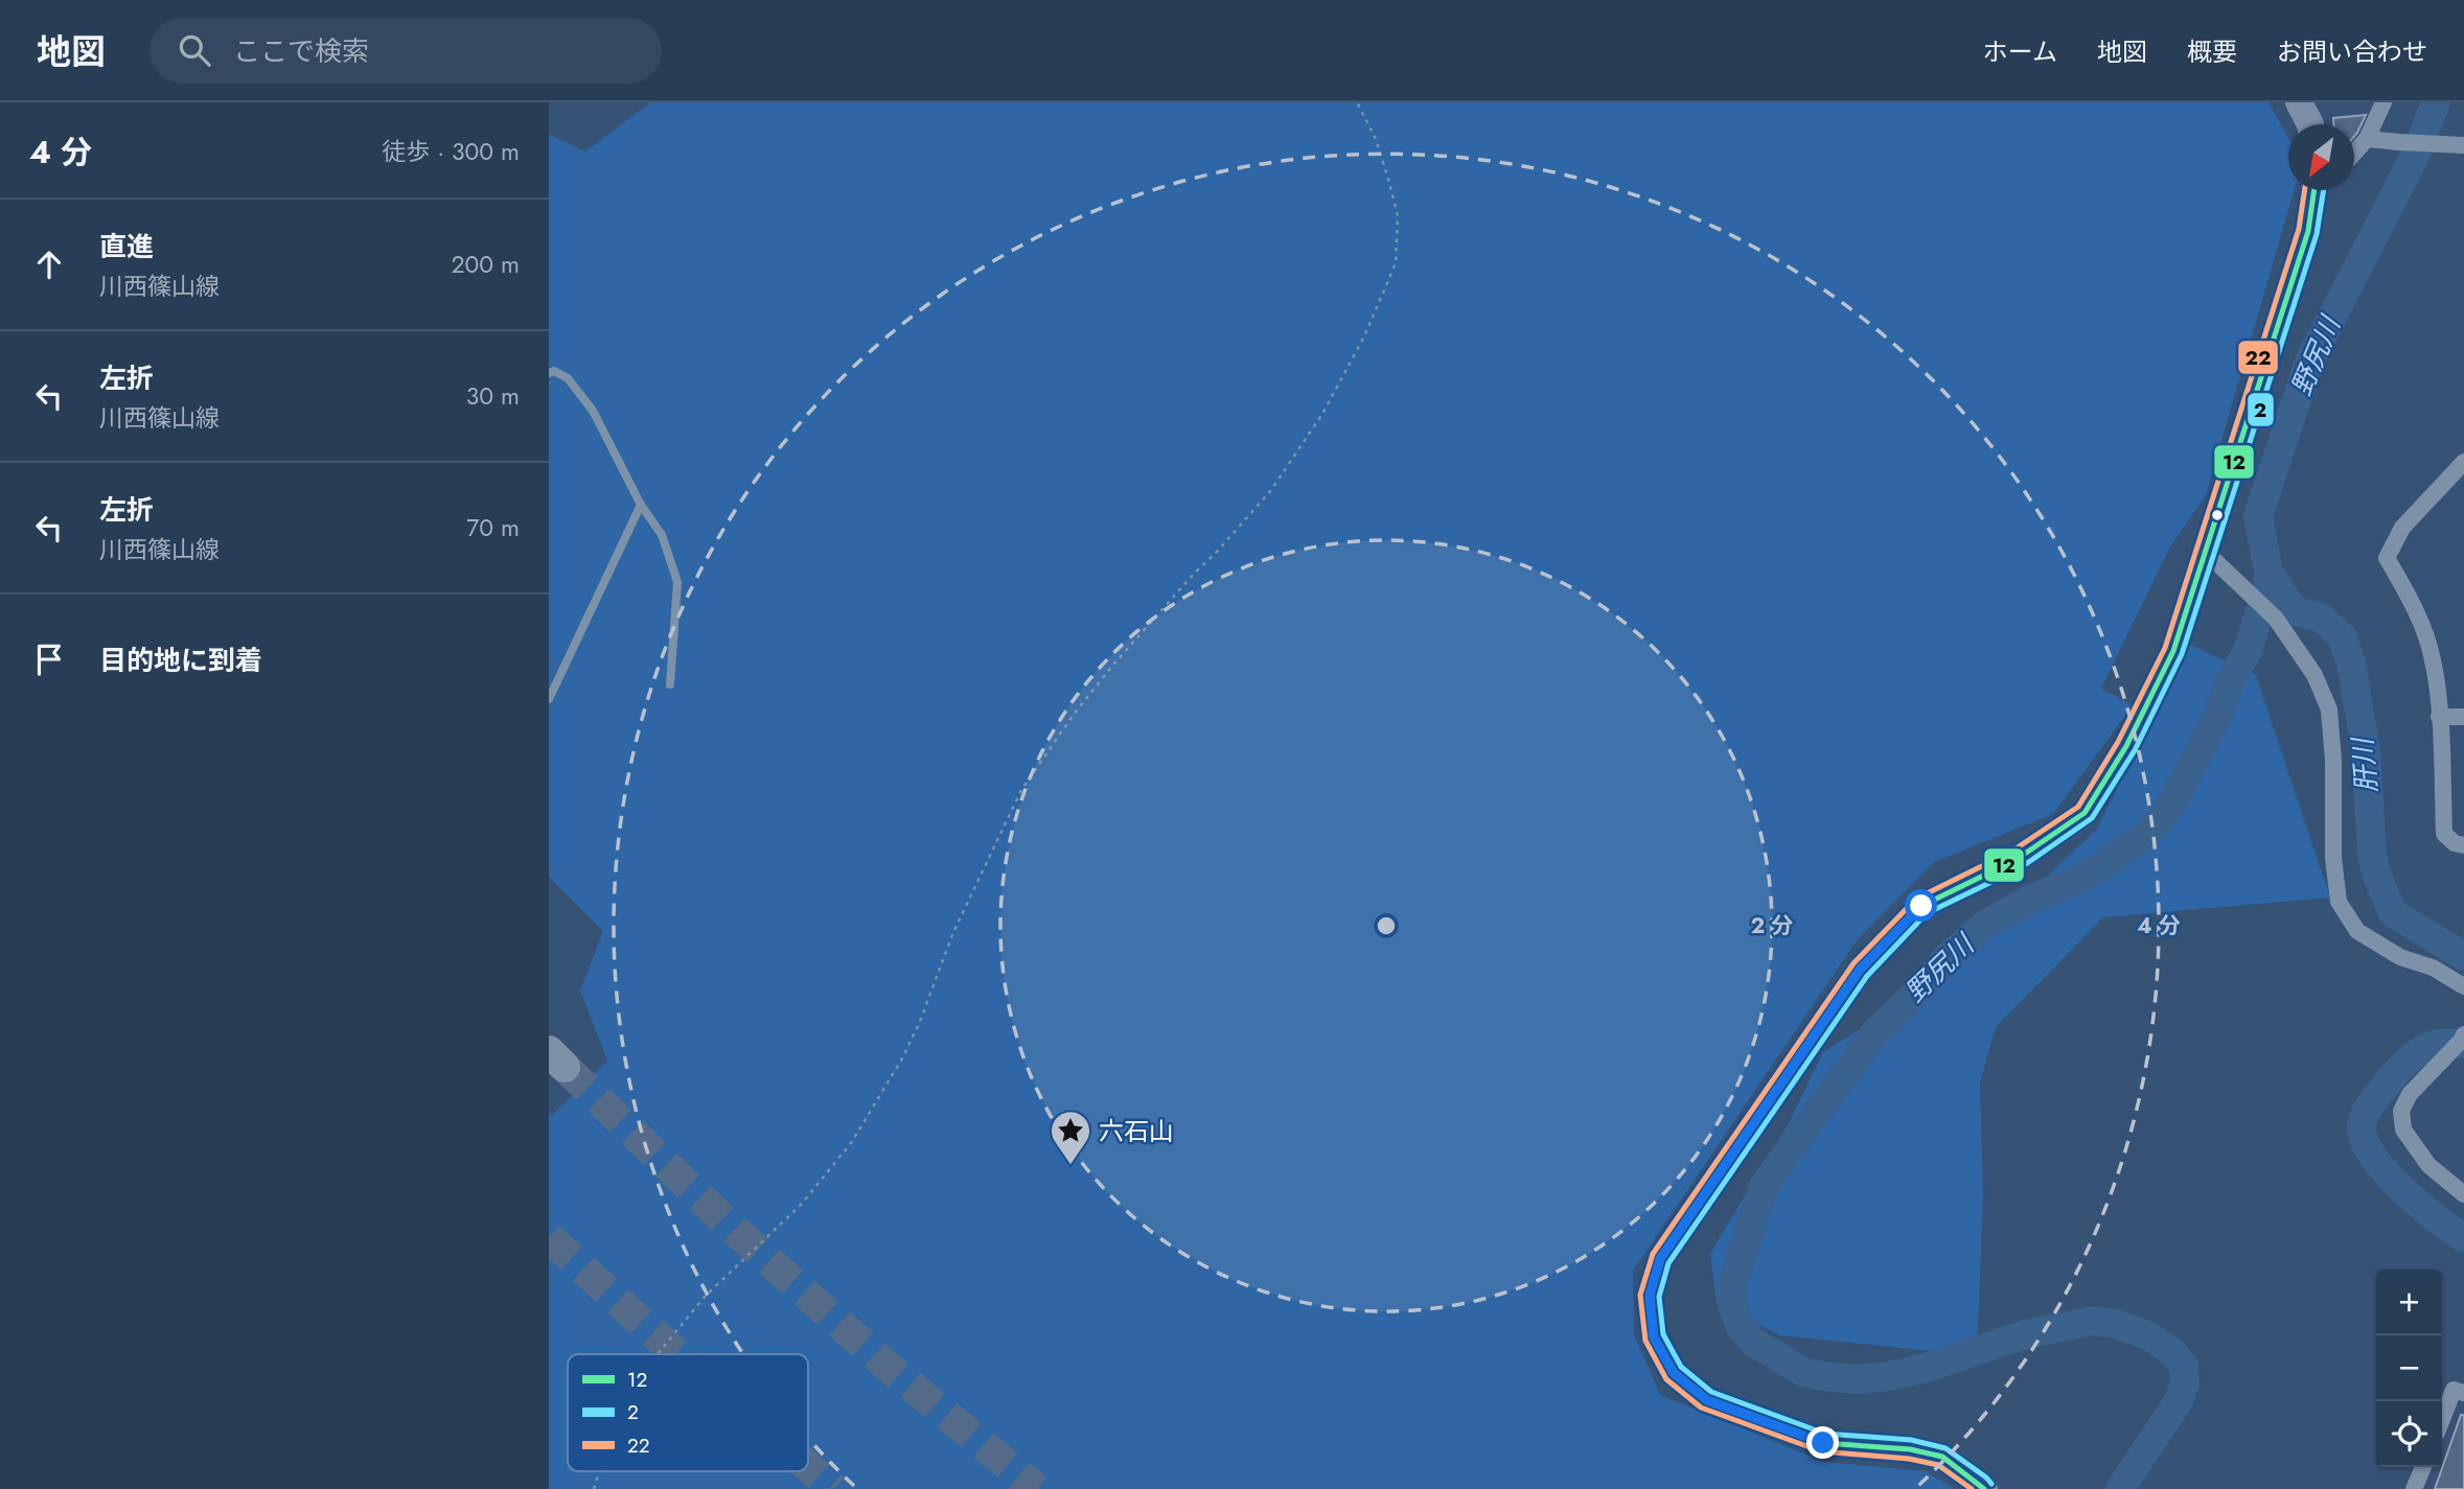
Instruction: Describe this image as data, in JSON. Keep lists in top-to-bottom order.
{
  "water": ["野尻川", "肝川"],
  "places": {
    "place": ["六石山"]
  },
  "lines": ["transit line 12", "transit line 2", "transit line 22"],
  "legend": ["12", "2", "22"],
  "north": "bottom left",
  "page": {
    "header": "地図",
    "search": "ここで検索",
    "nav": [
      "ホーム",
      "地図",
      "概要",
      "お問い合わせ"
    ],
    "heading": ["4 分", "徒歩 · 300 m"],
    "list": [
      ["直進", "川西篠山線", "200 m"],
      ["左折", "川西篠山線", "30 m"],
      ["左折", "川西篠山線", "70 m"],
      "目的地に到着"
    ],
    "map_buttons": ["+", "−"]
  },
  "rings": ["2 分", "4 分"]
}
